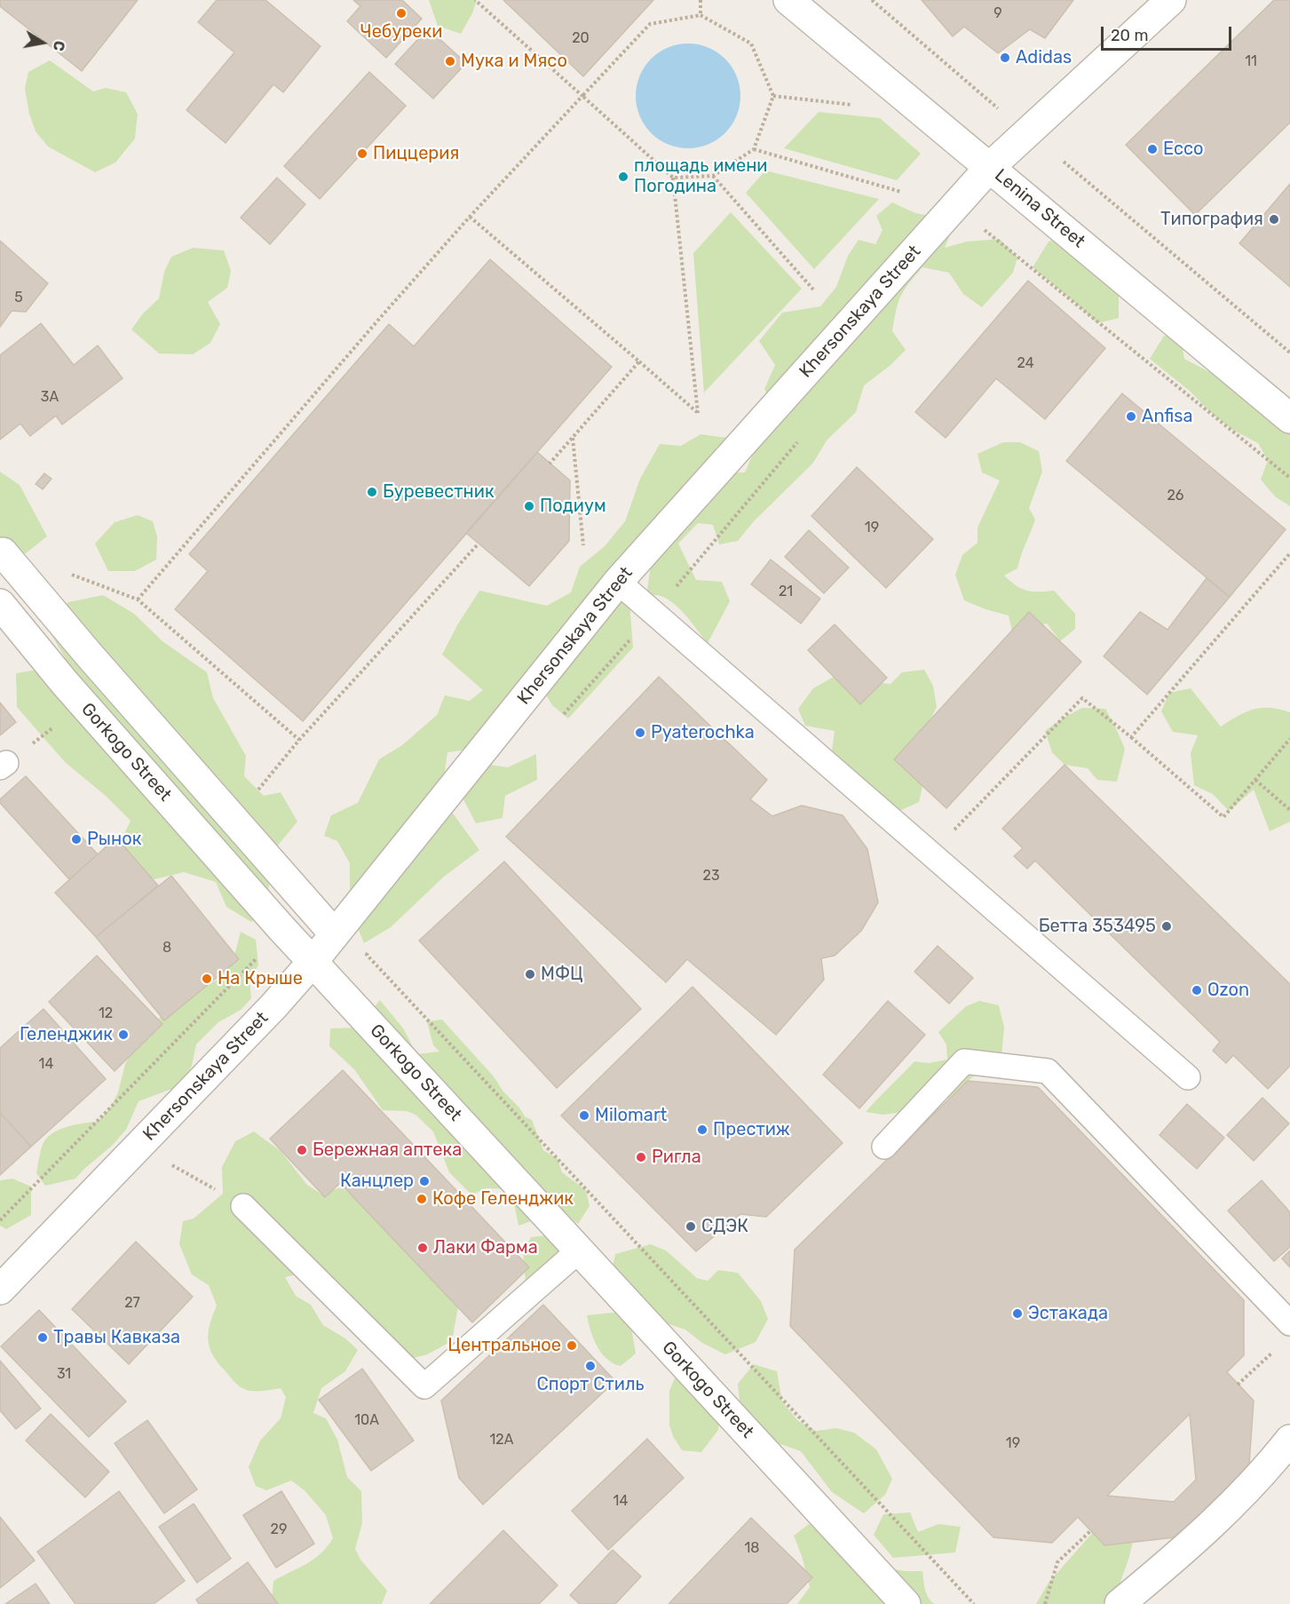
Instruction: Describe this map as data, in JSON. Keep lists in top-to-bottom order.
{
  "streets": {
    "street": ["Lenina Street", "Khersonskaya Street", "Gorkogo Street"]
  },
  "crossings": [
    ["Lenina Street", "Khersonskaya Street"],
    ["Khersonskaya Street", "Gorkogo Street"]
  ],
  "places": [
    "Чебуреки",
    "Adidas",
    "Мука и Мясо",
    "Ecco",
    "Пиццерия",
    "площадь имени Погодина",
    "Типография",
    "Anfisa",
    "Буревестник",
    "Подиум",
    "Pyaterochka",
    "Рынок",
    "Бетта 353495",
    "МФЦ",
    "На Крыше",
    "Ozon",
    "Геленджик",
    "Milomart",
    "Престиж",
    "Бережная аптека",
    "Ригла",
    "Канцлер",
    "Кофе Геленджик",
    "СДЭК",
    "Лаки Фарма",
    "Эстакада",
    "Травы Кавказа",
    "Центральное",
    "Спорт Cтиль"
  ],
  "house_numbers": [
    "9",
    "20",
    "11",
    "5",
    "24",
    "3А",
    "26",
    "19",
    "21",
    "23",
    "8",
    "12",
    "14",
    "27",
    "31",
    "10А",
    "12А",
    "19",
    "14",
    "29",
    "18"
  ],
  "scale_bar": "20 m",
  "north": "right"
}
